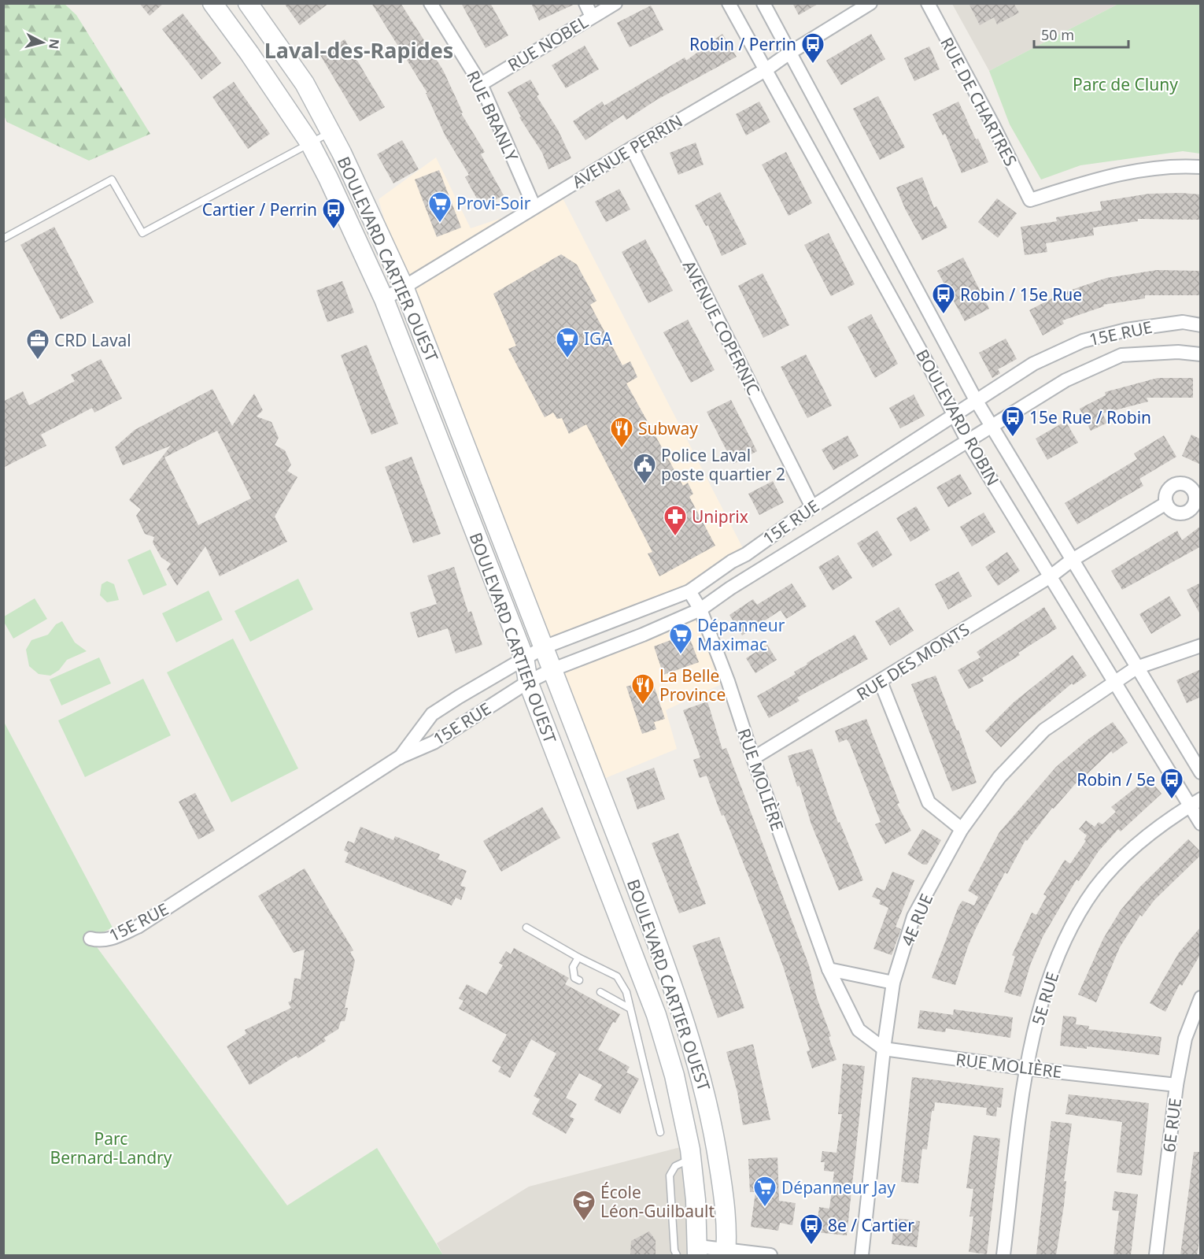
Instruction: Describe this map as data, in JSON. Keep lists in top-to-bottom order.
{
  "streets": {
    "street": [
      "RUE NOBEL",
      "RUE DE CHARTRES",
      "RUE BRANLY",
      "AVENUE PERRIN",
      "BOULEVARD CARTIER OUEST",
      "AVENUE COPERNIC",
      "15E RUE",
      "BOULEVARD ROBIN",
      "RUE DES MONTS",
      "RUE MOLIÈRE",
      "4E RUE",
      "5E RUE",
      "6E RUE"
    ]
  },
  "crossings": [
    ["RUE NOBEL", "RUE BRANLY"],
    ["RUE BRANLY", "AVENUE PERRIN"],
    ["AVENUE PERRIN", "BOULEVARD CARTIER OUEST"],
    ["AVENUE PERRIN", "AVENUE COPERNIC"],
    ["AVENUE PERRIN", "BOULEVARD ROBIN"],
    ["BOULEVARD CARTIER OUEST", "15E RUE"],
    ["AVENUE COPERNIC", "15E RUE"],
    ["15E RUE", "BOULEVARD ROBIN"],
    ["15E RUE", "RUE MOLIÈRE"],
    ["BOULEVARD ROBIN", "RUE DES MONTS"],
    ["BOULEVARD ROBIN", "4E RUE"],
    ["BOULEVARD ROBIN", "5E RUE"],
    ["RUE DES MONTS", "RUE MOLIÈRE"],
    ["RUE MOLIÈRE", "4E RUE"],
    ["RUE MOLIÈRE", "5E RUE"],
    ["RUE MOLIÈRE", "6E RUE"]
  ],
  "districts": ["Laval-des-Rapides"],
  "parks": ["Parc de Cluny", "Parc Bernard-Landry"],
  "places": {
    "bus stop": [
      "Robin / Perrin",
      "Cartier / Perrin",
      "Robin / 15e Rue",
      "15e Rue / Robin",
      "Robin / 5e",
      "8e / Cartier"
    ],
    "supermarket": [
      "Provi-Soir",
      "IGA",
      "Dépanneur Maximac",
      "Dépanneur Jay"
    ],
    "office": ["CRD Laval"],
    "restaurant": ["Subway", "La Belle Province"],
    "public building": ["Police Laval poste quartier 2"],
    "pharmacy": ["Uniprix"],
    "school or university": ["École Léon-Guilbault"]
  },
  "scale_bar": "50 m",
  "north": "right"
}
